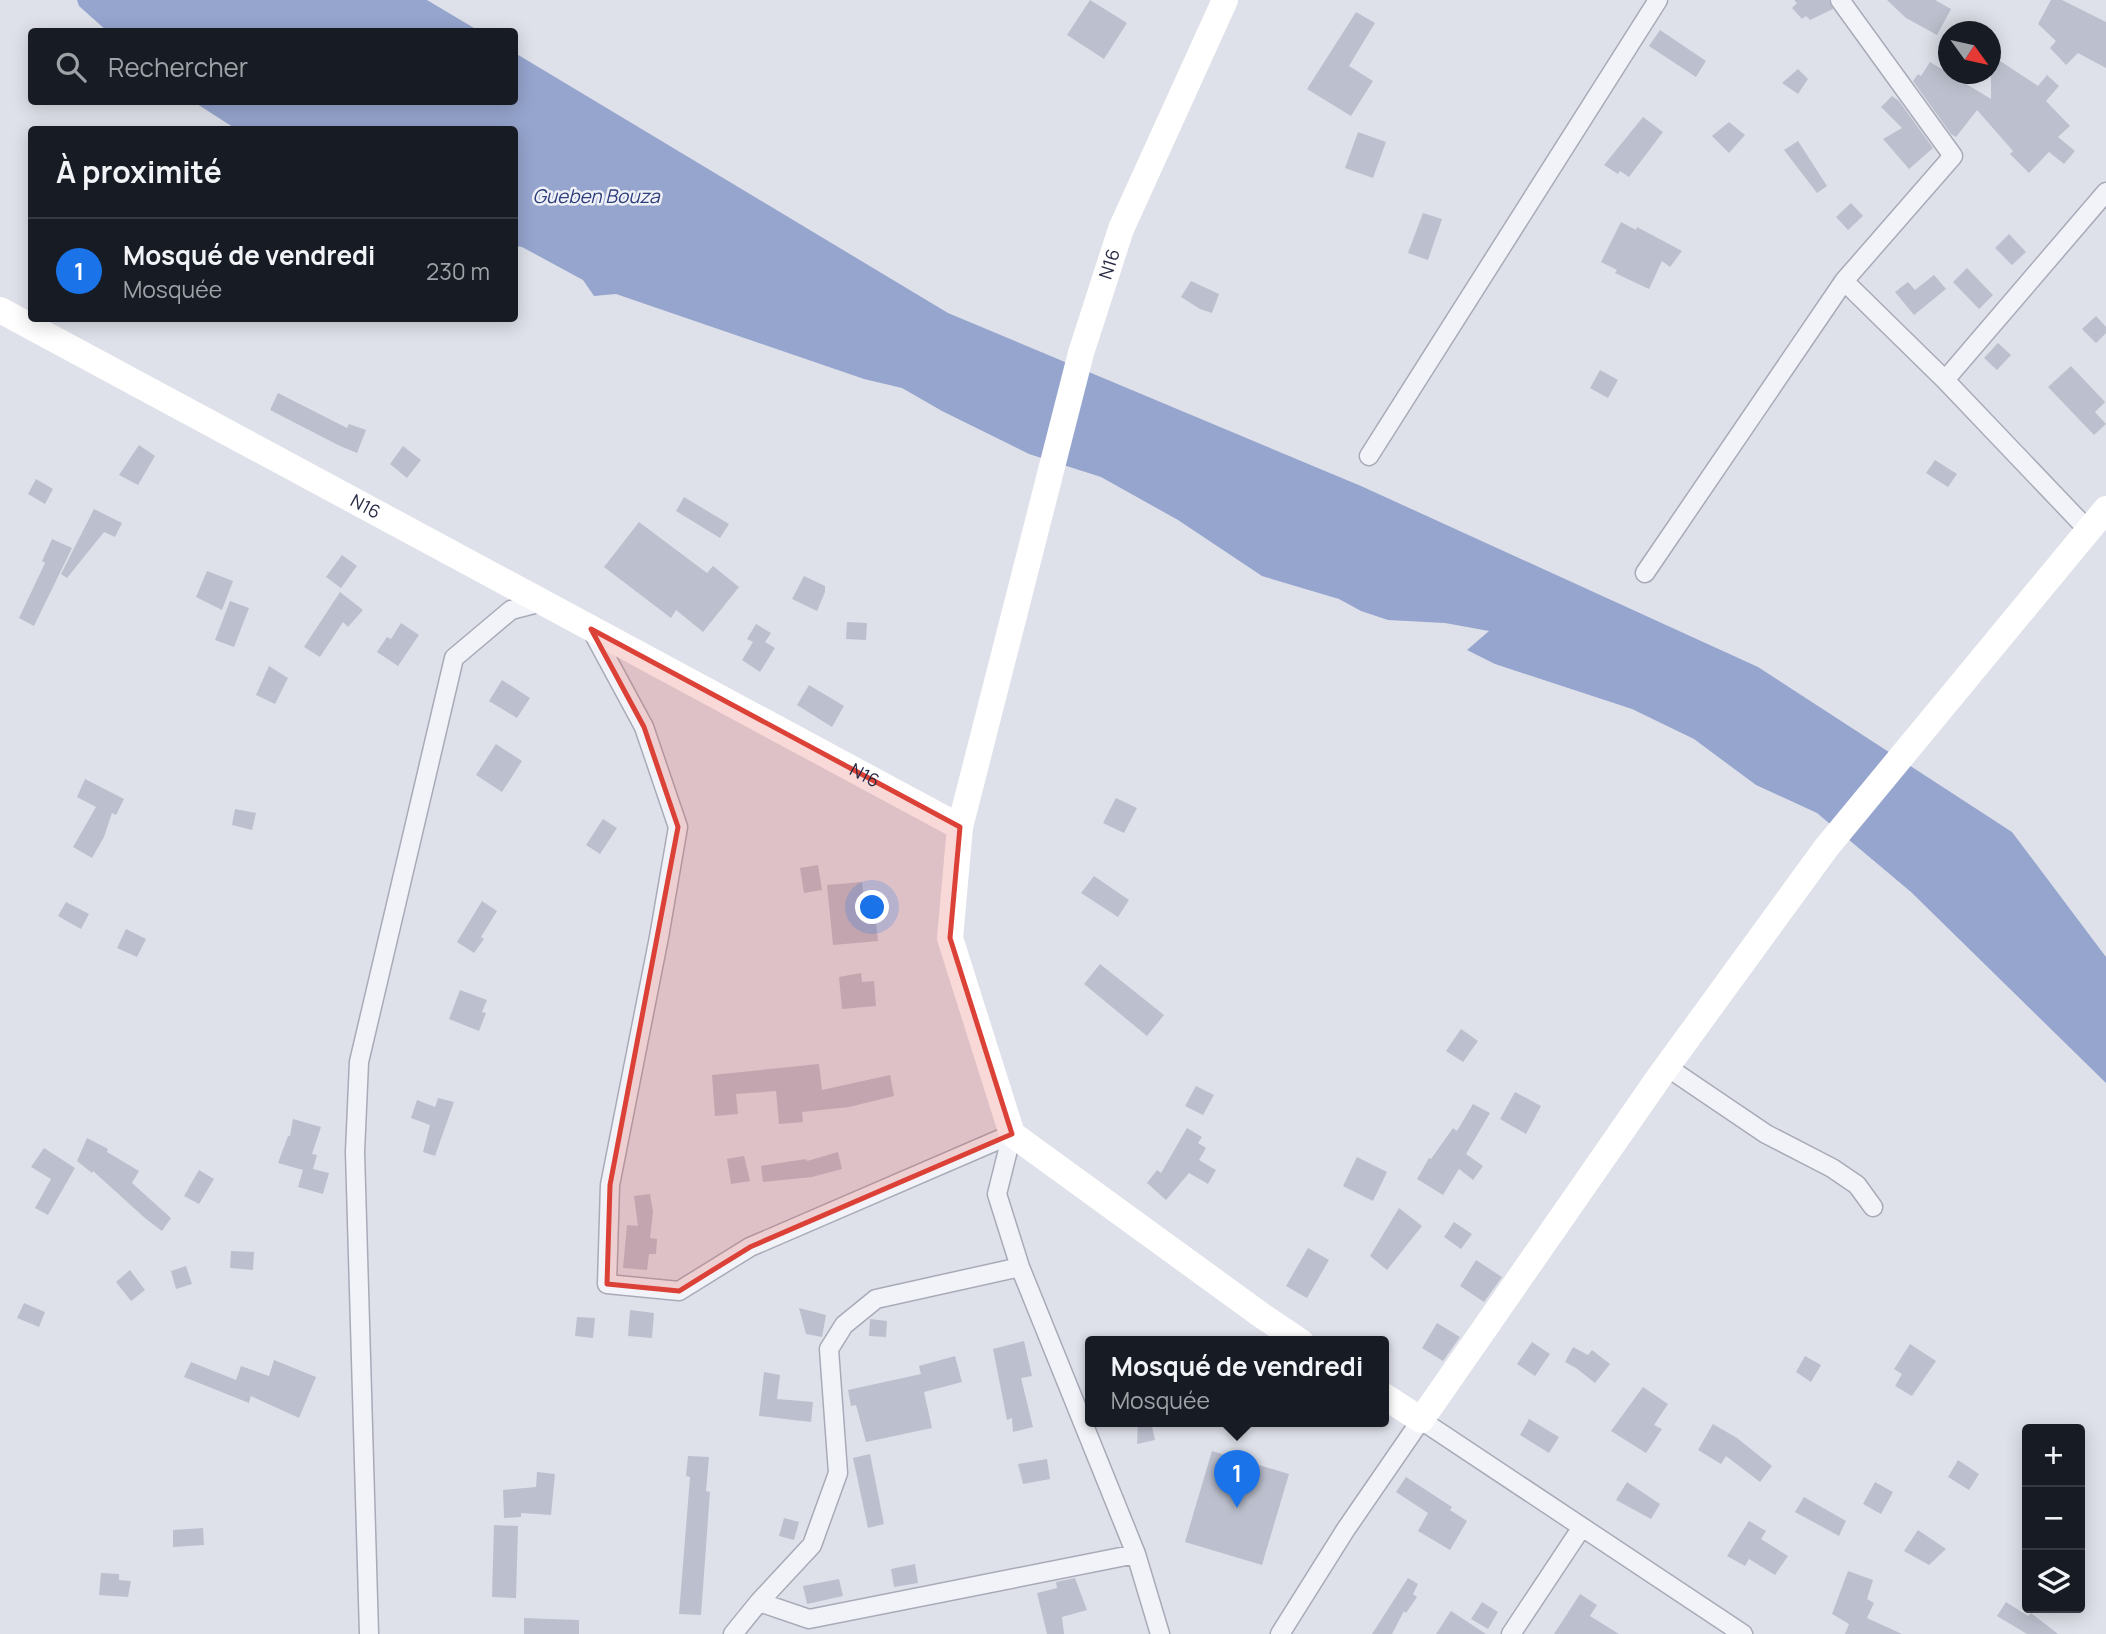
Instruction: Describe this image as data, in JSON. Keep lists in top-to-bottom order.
{
  "streets": {
    "street": ["N16"]
  },
  "water": ["Gueben Bouza"],
  "north": "bottom right",
  "page": {
    "search": "Rechercher",
    "heading": "À proximité",
    "list": [
      {
        "mark": "1",
        "name": "Mosqué de vendredi",
        "note": "Mosquée",
        "value": "230 m"
      }
    ],
    "popup": ["Mosqué de vendredi", "Mosquée"],
    "map_buttons": ["+", "−"],
    "pins": "1"
  }
}
